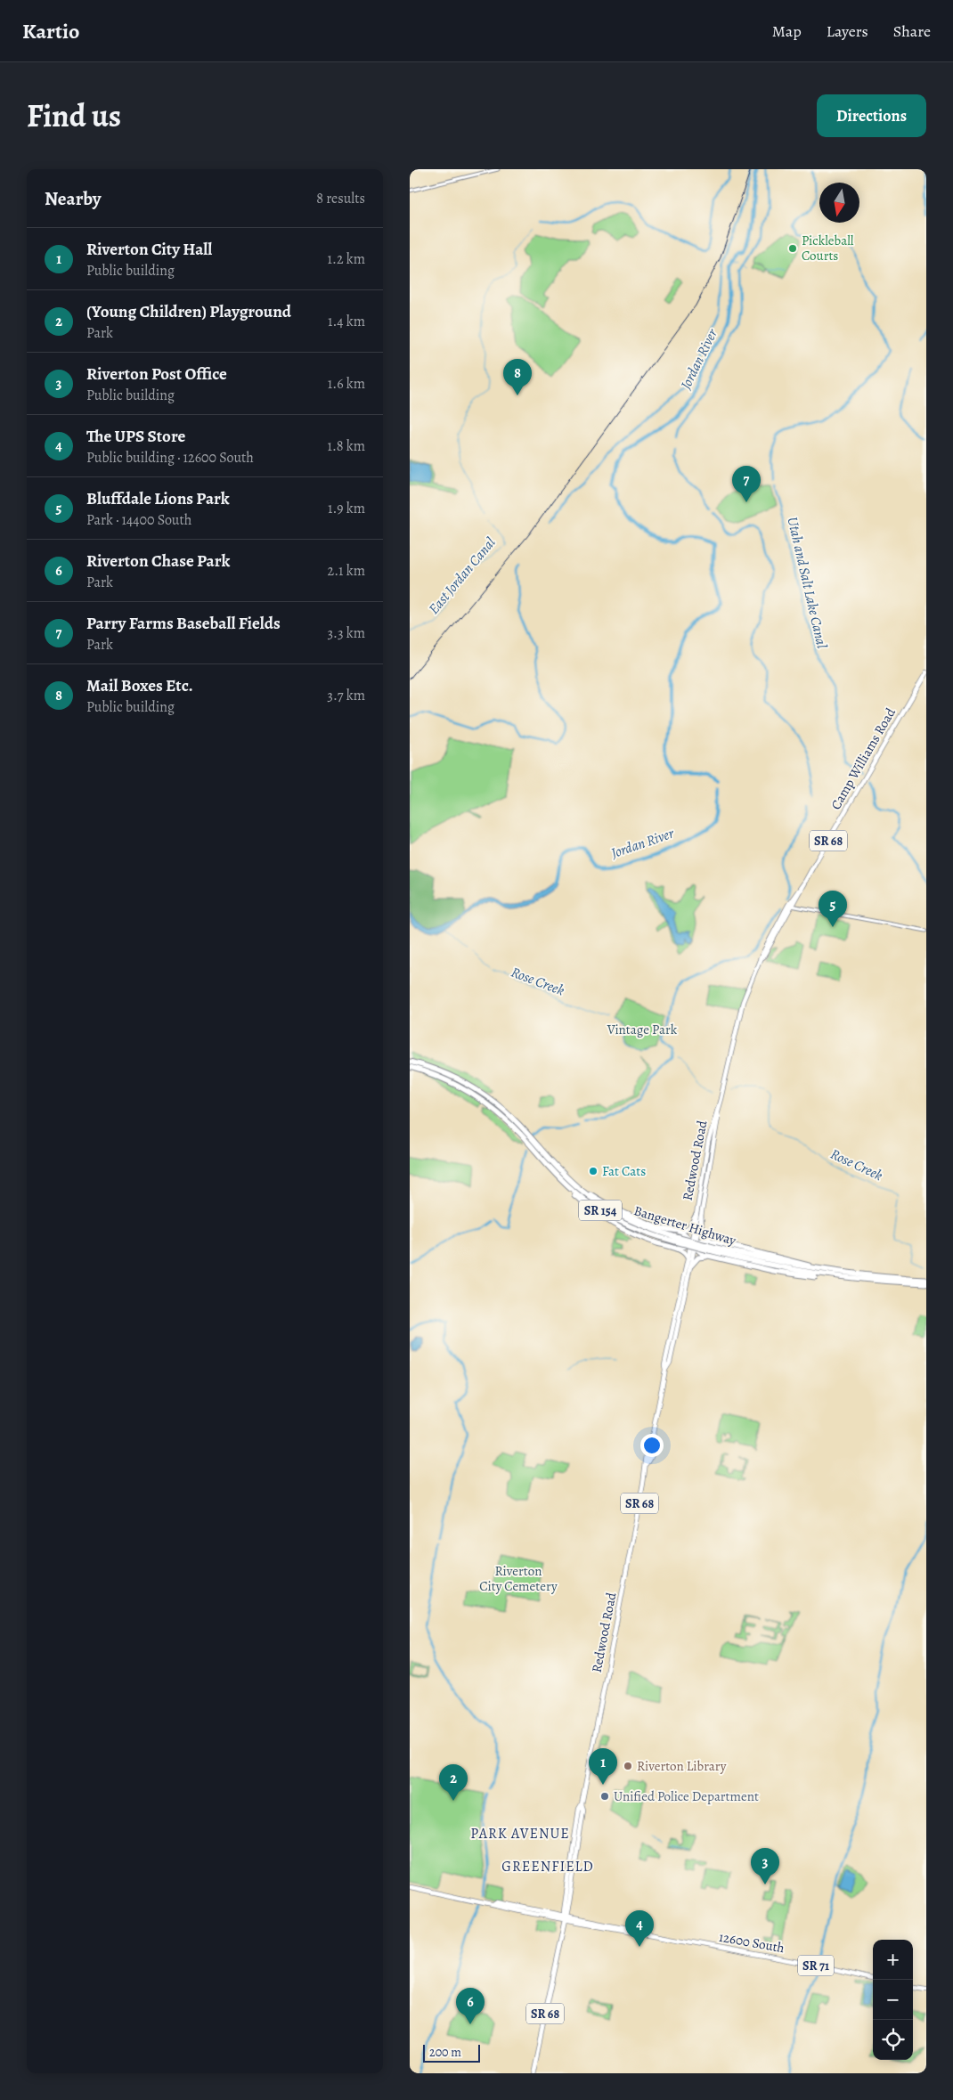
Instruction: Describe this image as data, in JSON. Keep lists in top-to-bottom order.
{
  "streets": {
    "highway": ["SR 154", "Bangerter Highway"],
    "main road": [
      "Camp Williams Road",
      "SR 68",
      "Redwood Road",
      "12600 South",
      "SR 71"
    ]
  },
  "crossings": [
    ["Camp Williams Road", "Redwood Road"],
    ["SR 68", "Redwood Road"],
    ["Redwood Road", "12600 South"]
  ],
  "districts": ["PARK AVENUE", "GREENFIELD"],
  "water": [
    "Jordan River",
    "East Jordan Canal",
    "Utah and Salt Lake Canal",
    "Rose Creek"
  ],
  "parks": ["Vintage Park", "Riverton City Cemetery"],
  "places": [
    "Pickleball Courts",
    "Fat Cats",
    "Riverton Library",
    "Unified Police Department"
  ],
  "scale_bar": "200 m",
  "north": "bottom",
  "page": {
    "header": "Kartio",
    "nav": ["Map", "Layers", "Share"],
    "title": "Find us",
    "buttons": "Directions",
    "heading": ["Nearby", "8 results"],
    "list": [
      {
        "mark": "1",
        "name": "Riverton City Hall",
        "note": "Public building",
        "value": "1.2 km"
      },
      {
        "mark": "2",
        "name": "(Young Children) Playground",
        "note": "Park",
        "value": "1.4 km"
      },
      {
        "mark": "3",
        "name": "Riverton Post Office",
        "note": "Public building",
        "value": "1.6 km"
      },
      {
        "mark": "4",
        "name": "The UPS Store",
        "note": "Public building · 12600 South",
        "value": "1.8 km"
      },
      {
        "mark": "5",
        "name": "Bluffdale Lions Park",
        "note": "Park · 14400 South",
        "value": "1.9 km"
      },
      {
        "mark": "6",
        "name": "Riverton Chase Park",
        "note": "Park",
        "value": "2.1 km"
      },
      {
        "mark": "7",
        "name": "Parry Farms Baseball Fields",
        "note": "Park",
        "value": "3.3 km"
      },
      {
        "mark": "8",
        "name": "Mail Boxes Etc.",
        "note": "Public building",
        "value": "3.7 km"
      }
    ],
    "pins": [
      "8",
      "7",
      "5",
      "1",
      "2",
      "3",
      "4",
      "6"
    ],
    "map_buttons": ["+", "−"],
    "scale": "200 m"
  }
}
